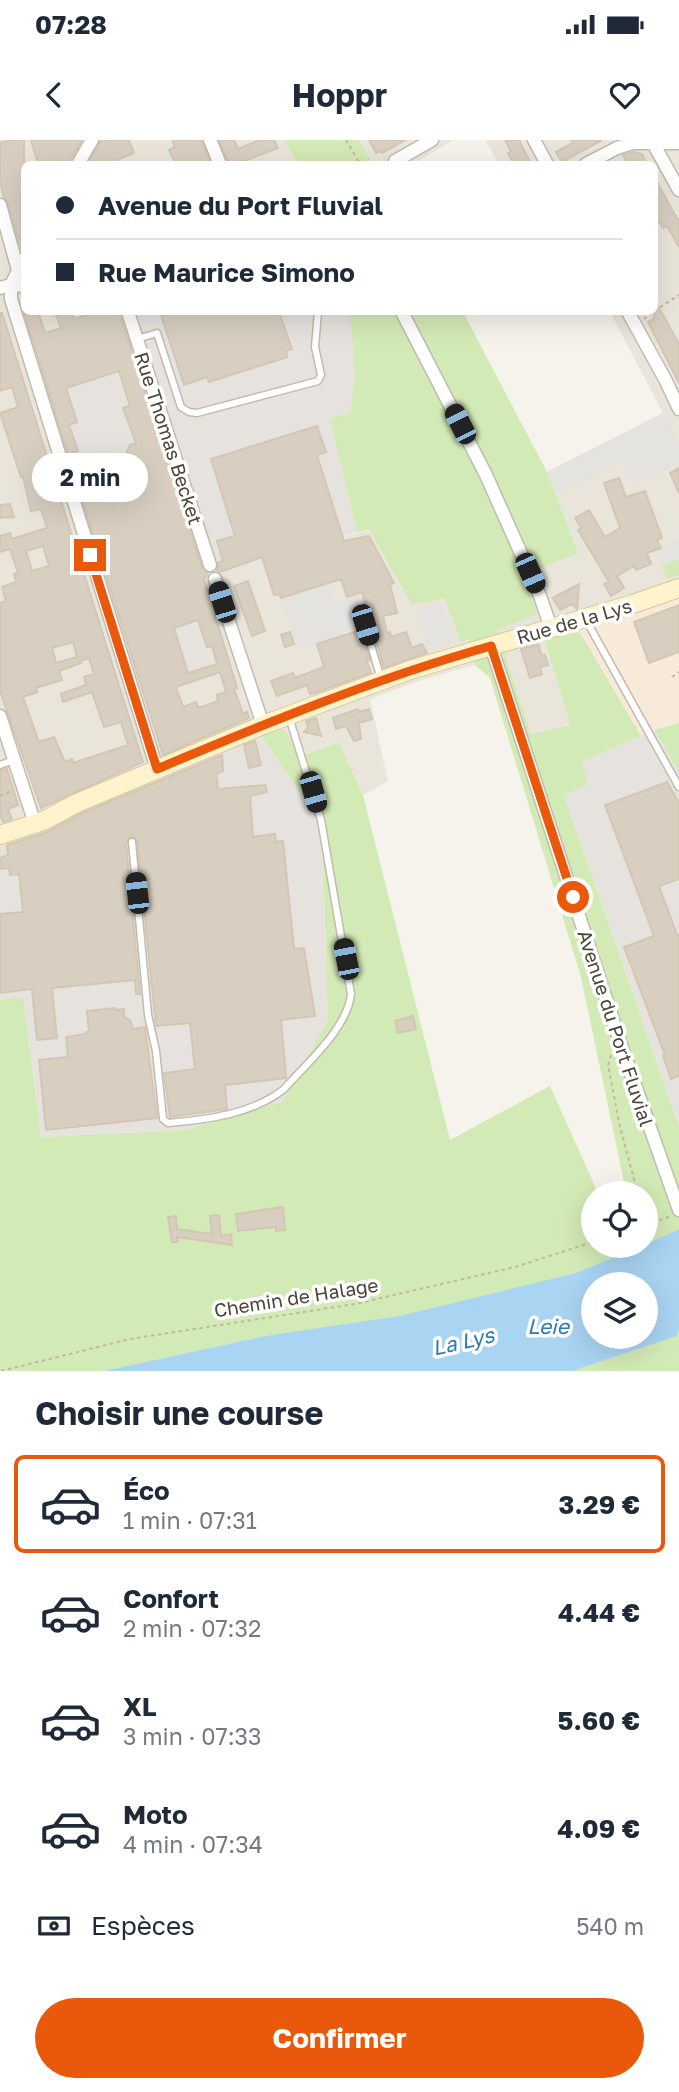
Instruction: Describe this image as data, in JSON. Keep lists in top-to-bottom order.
{
  "streets": {
    "main road": ["Rue de la Lys"],
    "street": ["Rue Thomas Becket", "Avenue du Port Fluvial"],
    "path": ["Chemin de Halage"]
  },
  "crossings": [
    ["Rue de la Lys", "Avenue du Port Fluvial"]
  ],
  "water": ["Leie", "La Lys"],
  "page": {
    "status": "07:28",
    "header": "Hoppr",
    "banner": ["Avenue du Port Fluvial", "Rue Maurice Simono"],
    "bubble": "2 min",
    "heading": "Choisir une course",
    "list": [
      {
        "name": "Éco",
        "note": "1 min · 07:31",
        "value": "3.29 €"
      },
      {
        "name": "Confort",
        "note": "2 min · 07:32",
        "value": "4.44 €"
      },
      {
        "name": "XL",
        "note": "3 min · 07:33",
        "value": "5.60 €"
      },
      {
        "name": "Moto",
        "note": "4 min · 07:34",
        "value": "4.09 €"
      }
    ],
    "pay": ["Espèces", "540 m"],
    "buttons": "Confirmer"
  }
}
